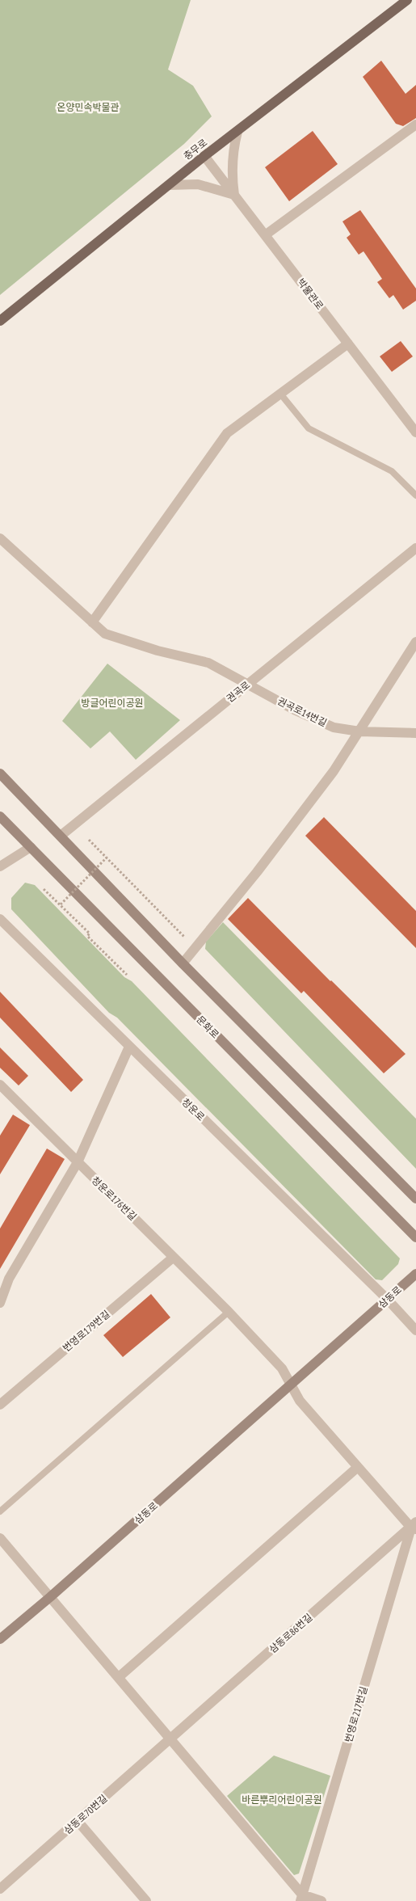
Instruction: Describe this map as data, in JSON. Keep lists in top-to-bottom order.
{
  "streets": {
    "main road": ["충무로", "문화로", "삼동로"],
    "street": [
      "박물관로",
      "권곡로",
      "권곡로14번길",
      "청운로",
      "청운로176번길",
      "번영로179번길",
      "삼동로86번길",
      "번영로217번길",
      "삼동로70번길"
    ]
  },
  "crossings": [
    ["충무로", "박물관로"],
    ["권곡로", "권곡로14번길"],
    ["청운로", "삼동로"],
    ["청운로176번길", "삼동로"],
    ["청운로176번길", "번영로179번길"],
    ["삼동로86번길", "번영로217번길"],
    ["삼동로86번길", "삼동로70번길"]
  ],
  "parks": ["온양민속박물관", "방글어린이공원", "바른뿌리어린이공원"]
}
